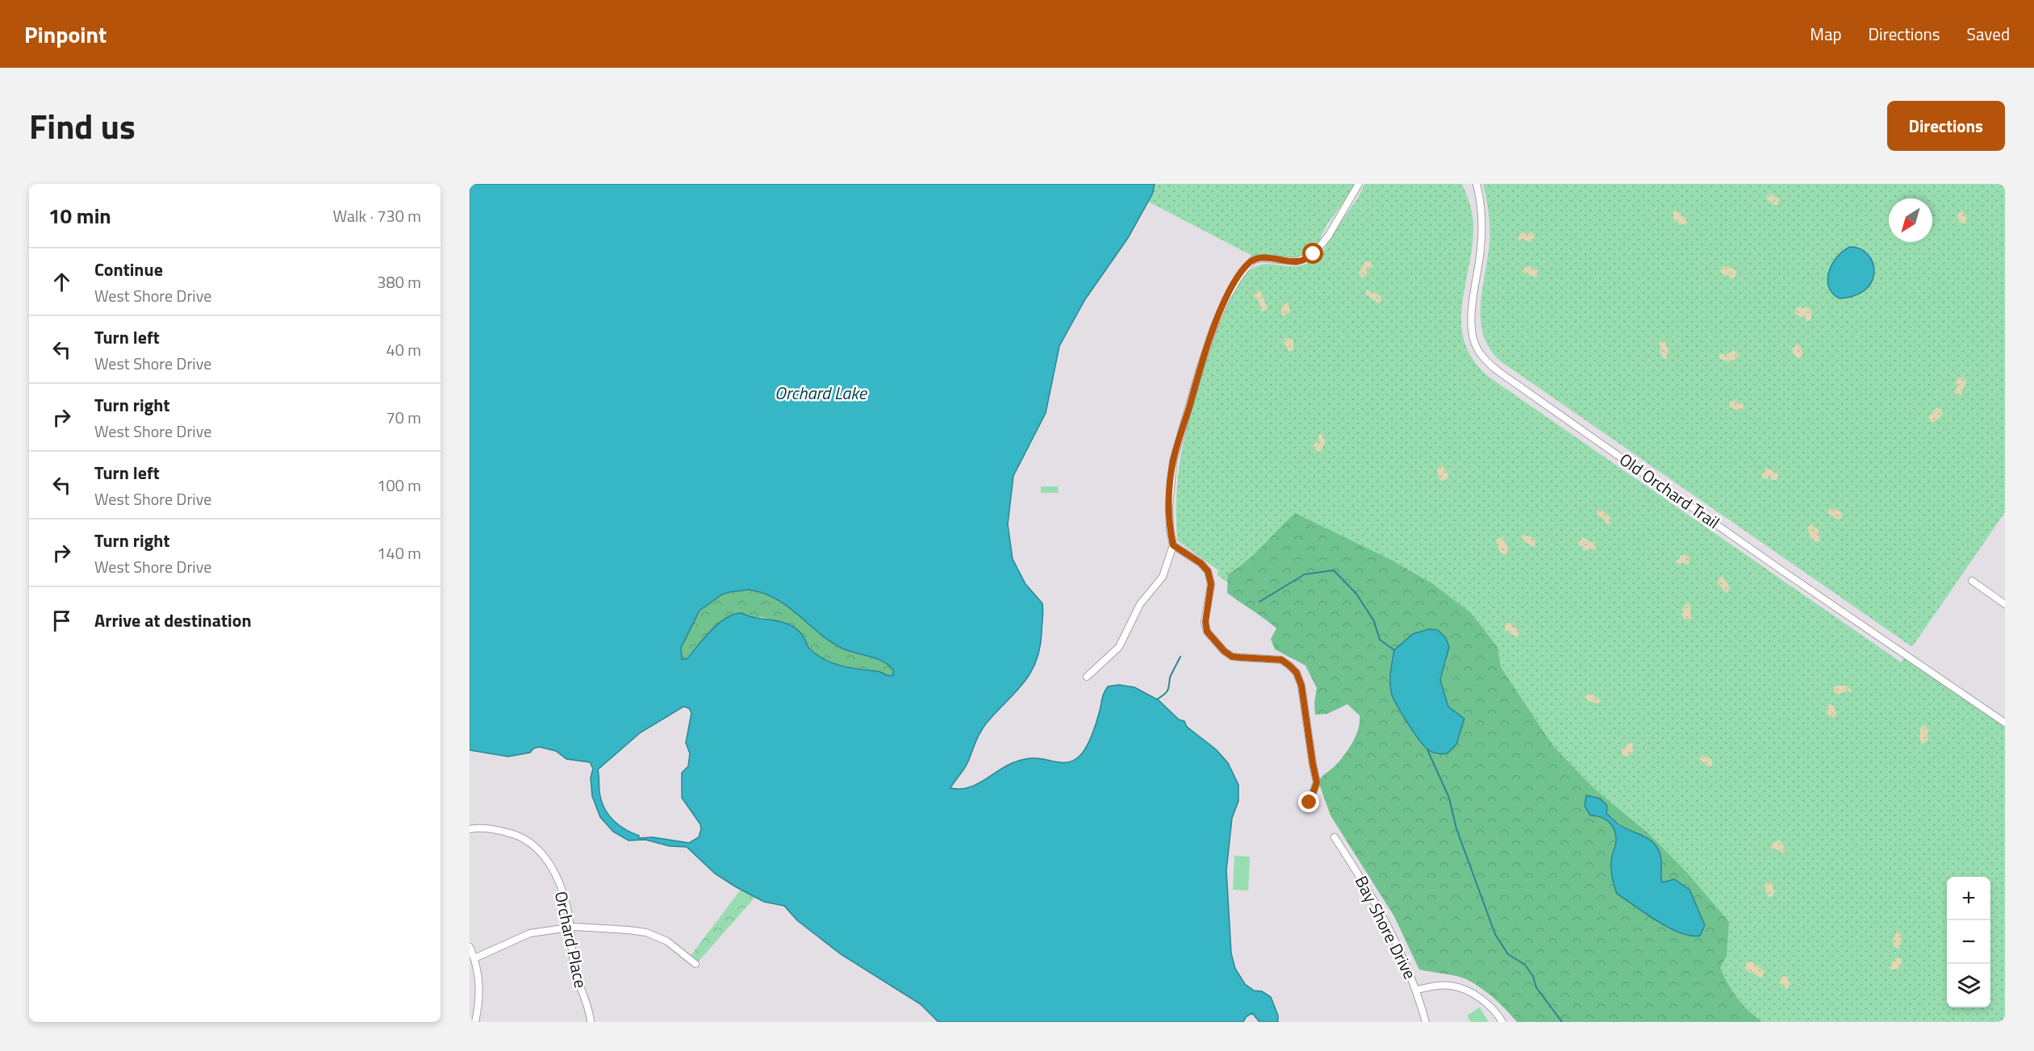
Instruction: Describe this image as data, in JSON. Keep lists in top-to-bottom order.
{
  "streets": {
    "street": ["Old Orchard Trail", "Bay Shore Drive", "Orchard Place"]
  },
  "water": ["Orchard Lake"],
  "north": "bottom left",
  "page": {
    "header": "Pinpoint",
    "nav": ["Map", "Directions", "Saved"],
    "title": "Find us",
    "buttons": "Directions",
    "heading": ["10 min", "Walk · 730 m"],
    "list": [
      ["Continue", "West Shore Drive", "380 m"],
      ["Turn left", "West Shore Drive", "40 m"],
      ["Turn right", "West Shore Drive", "70 m"],
      ["Turn left", "West Shore Drive", "100 m"],
      ["Turn right", "West Shore Drive", "140 m"],
      "Arrive at destination"
    ],
    "map_buttons": ["+", "−"]
  }
}
